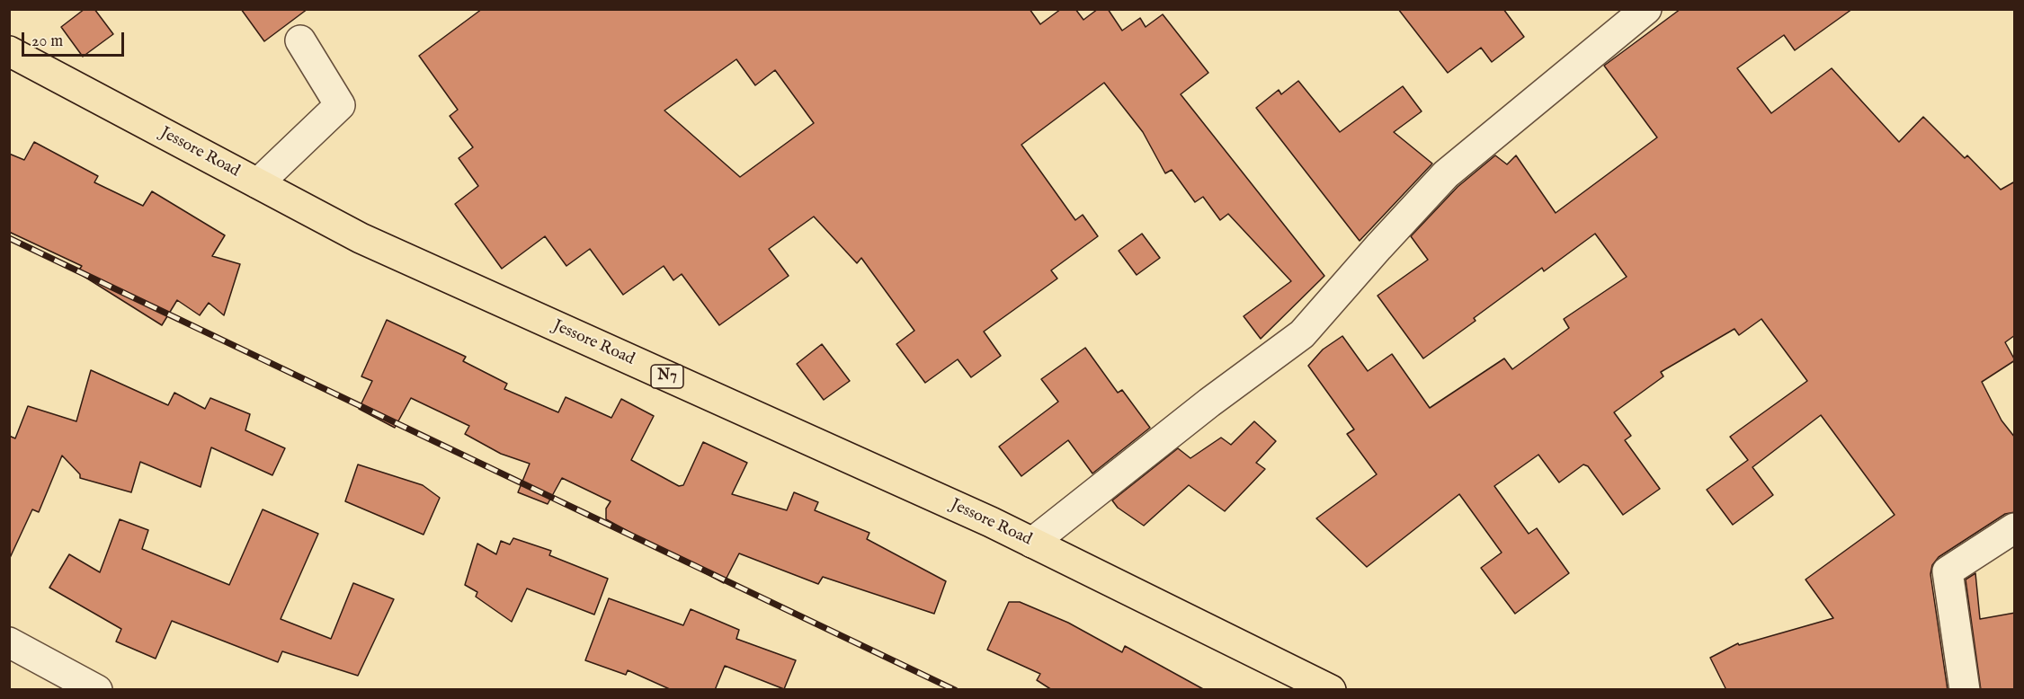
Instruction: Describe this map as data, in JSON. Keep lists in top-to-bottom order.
{
  "streets": {
    "highway": ["Jessore Road", "N7"]
  },
  "scale_bar": "20 m"
}
